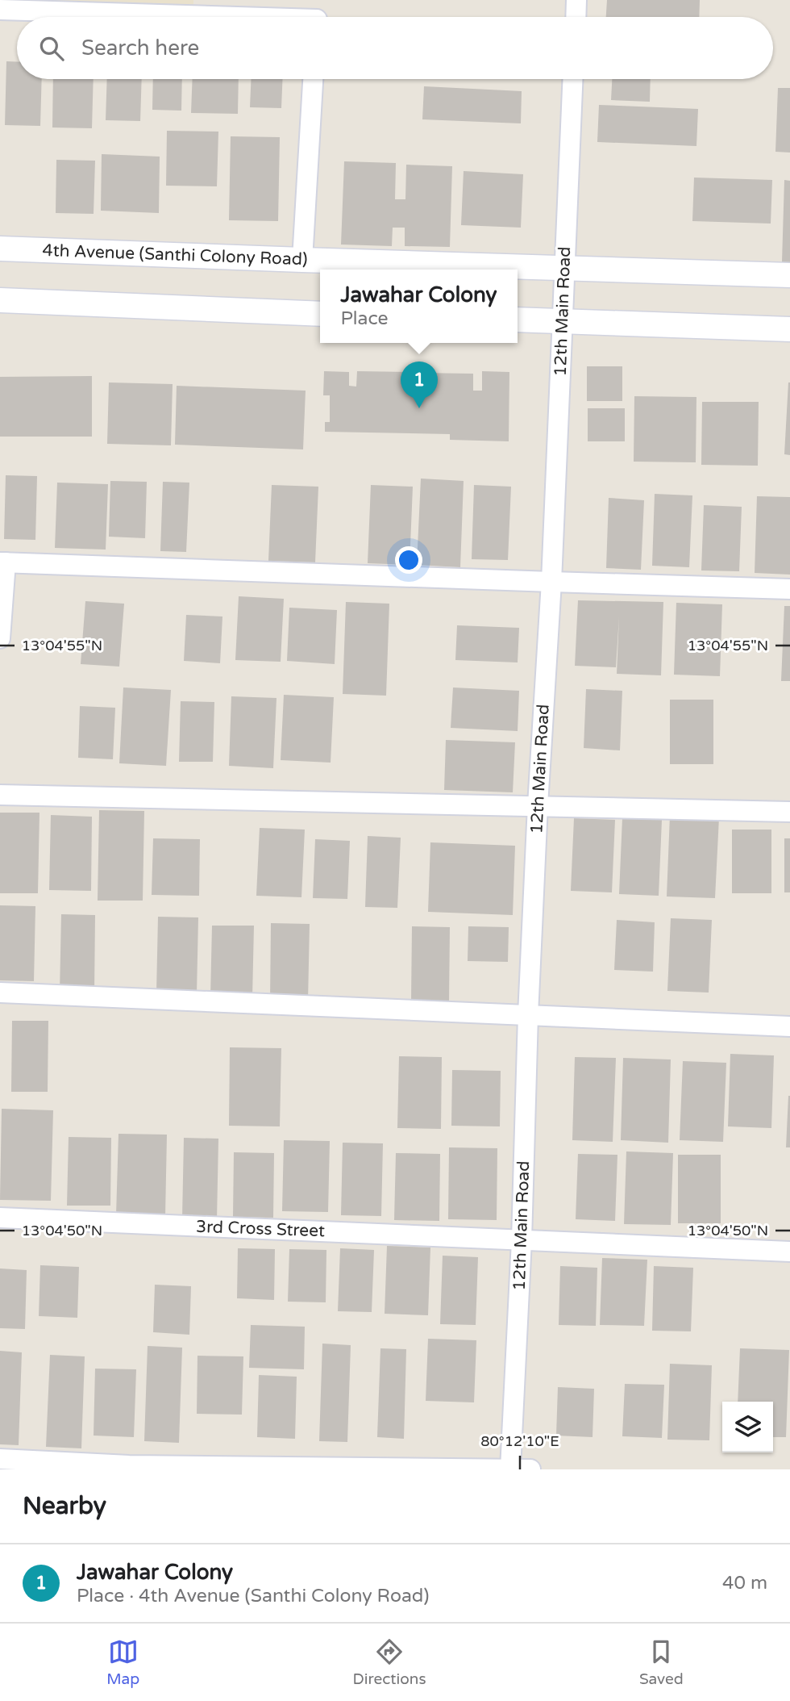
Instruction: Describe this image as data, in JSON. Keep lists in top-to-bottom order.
{
  "streets": {
    "street": ["4th Avenue (Santhi Colony Road)", "12th Main Road", "3rd Cross Street"]
  },
  "crossings": [
    ["4th Avenue (Santhi Colony Road)", "12th Main Road"],
    ["12th Main Road", "3rd Cross Street"]
  ],
  "page": {
    "search": "Search here",
    "popup": ["Jawahar Colony", "Place"],
    "pins": "1",
    "heading": "Nearby",
    "list": [
      {
        "mark": "1",
        "name": "Jawahar Colony",
        "note": "Place · 4th Avenue (Santhi Colony Road)",
        "value": "40 m"
      }
    ],
    "nav": ["Map", "Directions", "Saved"]
  },
  "coordinates": ["13°04'55\"N", "13°04'50\"N", "80°12'10\"E"]
}
